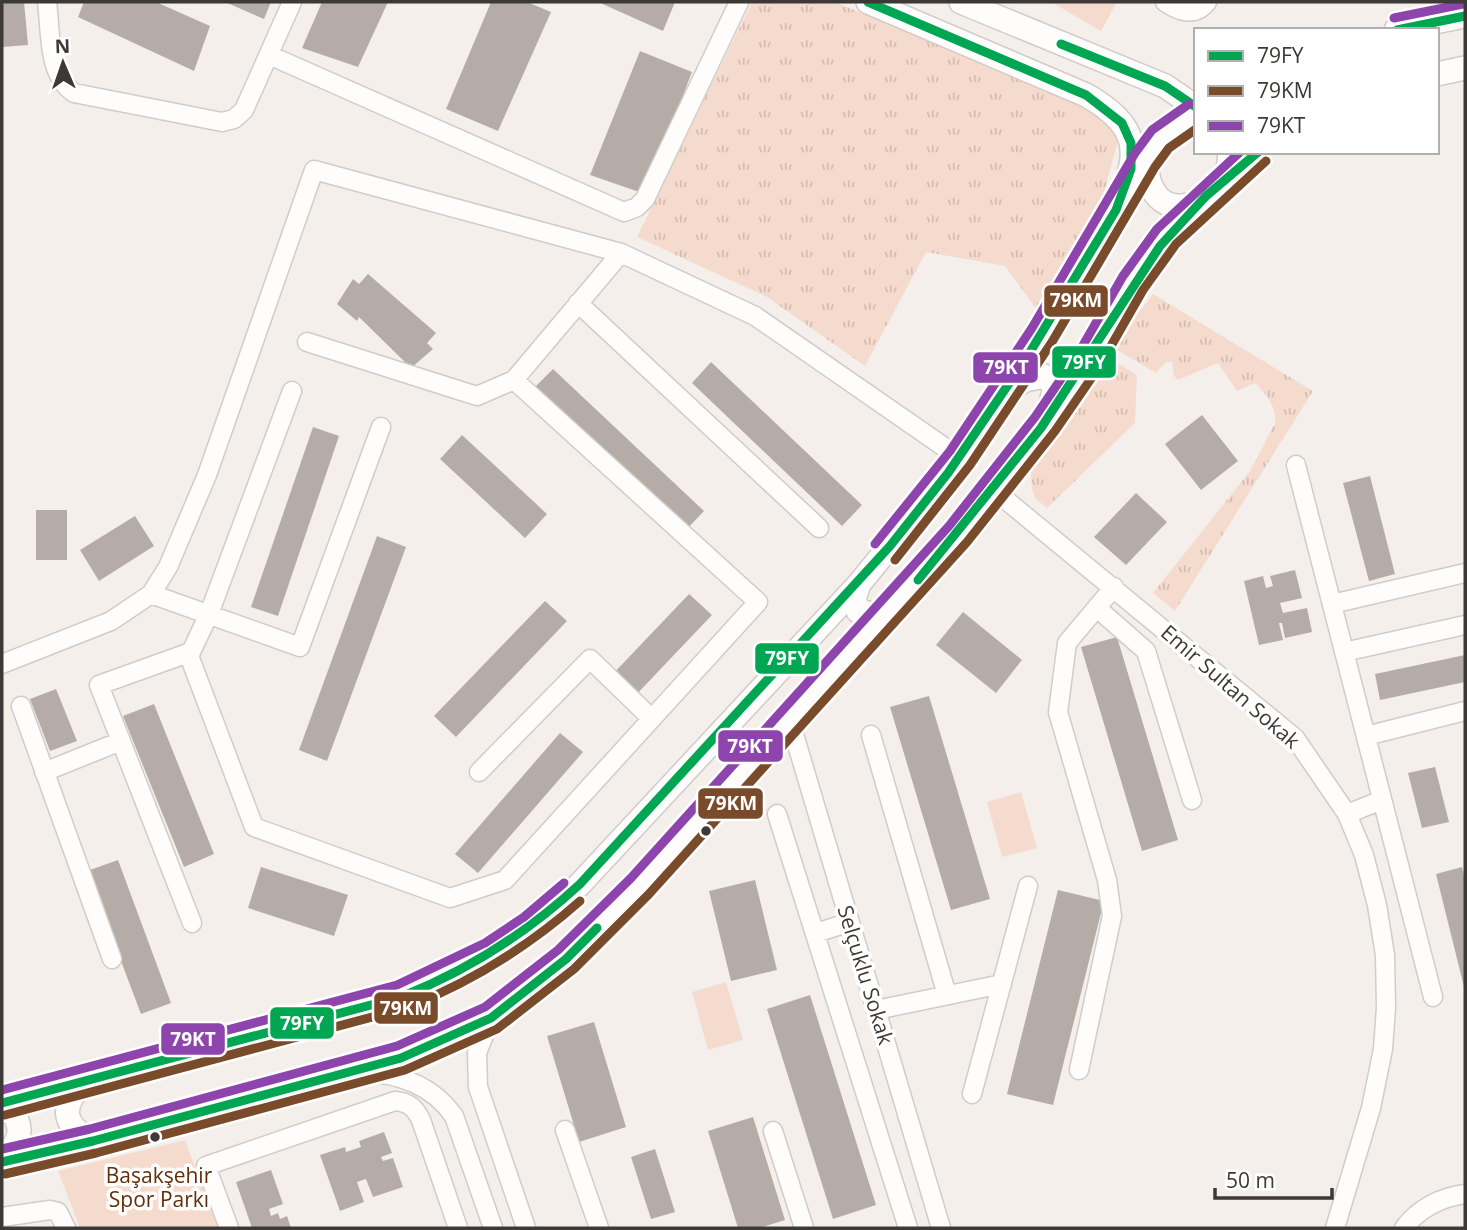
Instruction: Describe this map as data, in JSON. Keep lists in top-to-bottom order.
{
  "streets": {
    "street": ["Emir Sultan Sokak", "Selçuklu Sokak"]
  },
  "parks": ["Başakşehir Spor Parkı"],
  "lines": ["transit line 79FY", "transit line 79KT", "transit line 79KM"],
  "legend": ["79FY", "79KM", "79KT"],
  "scale_bar": "50 m",
  "north": "top"
}
